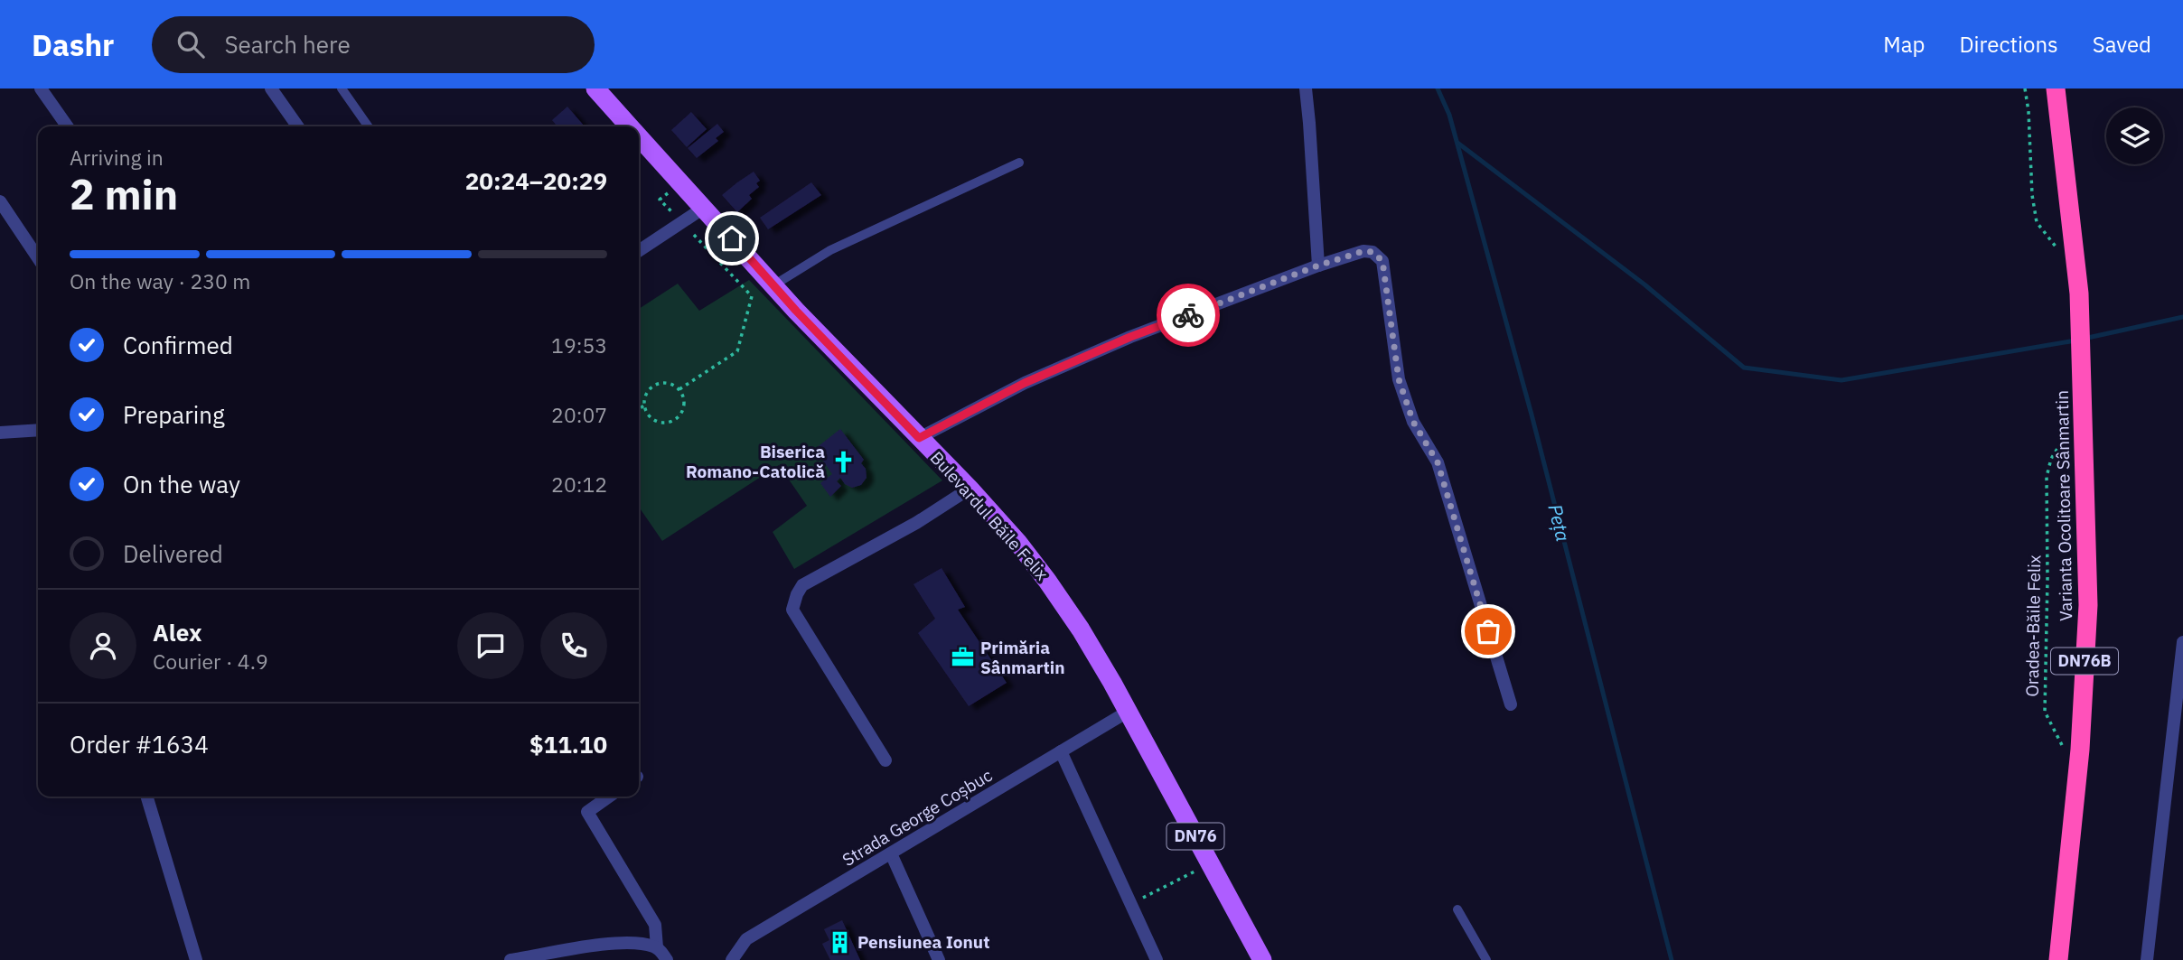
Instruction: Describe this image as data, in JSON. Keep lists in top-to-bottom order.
{
  "streets": {
    "highway": ["Varianta Ocolitoare Sânmartin", "DN76B"],
    "main road": ["Bulevardul Băile Felix", "DN76"],
    "street": ["Strada George Coșbuc"],
    "path": ["Oradea-Băile Felix"]
  },
  "crossings": [
    ["Bulevardul Băile Felix", "Strada George Coșbuc"]
  ],
  "water": ["Peța"],
  "places": {
    "church": ["Biserica Romano-Catolică"],
    "office": ["Primăria Sânmartin"],
    "building": ["Pensiunea Ionut"]
  },
  "page": {
    "header": "Dashr",
    "search": "Search here",
    "nav": ["Map", "Directions", "Saved"],
    "heading": ["2 min", "Arriving in", "20:24–20:29"],
    "panel": [
      "Alex",
      "Courier · 4.9",
      "Order #1634",
      "$11.10"
    ],
    "bar": "On the way · 230 m",
    "list": [
      ["Confirmed", "19:53"],
      ["Preparing", "20:07"],
      ["On the way", "20:12"],
      "Delivered"
    ]
  }
}
